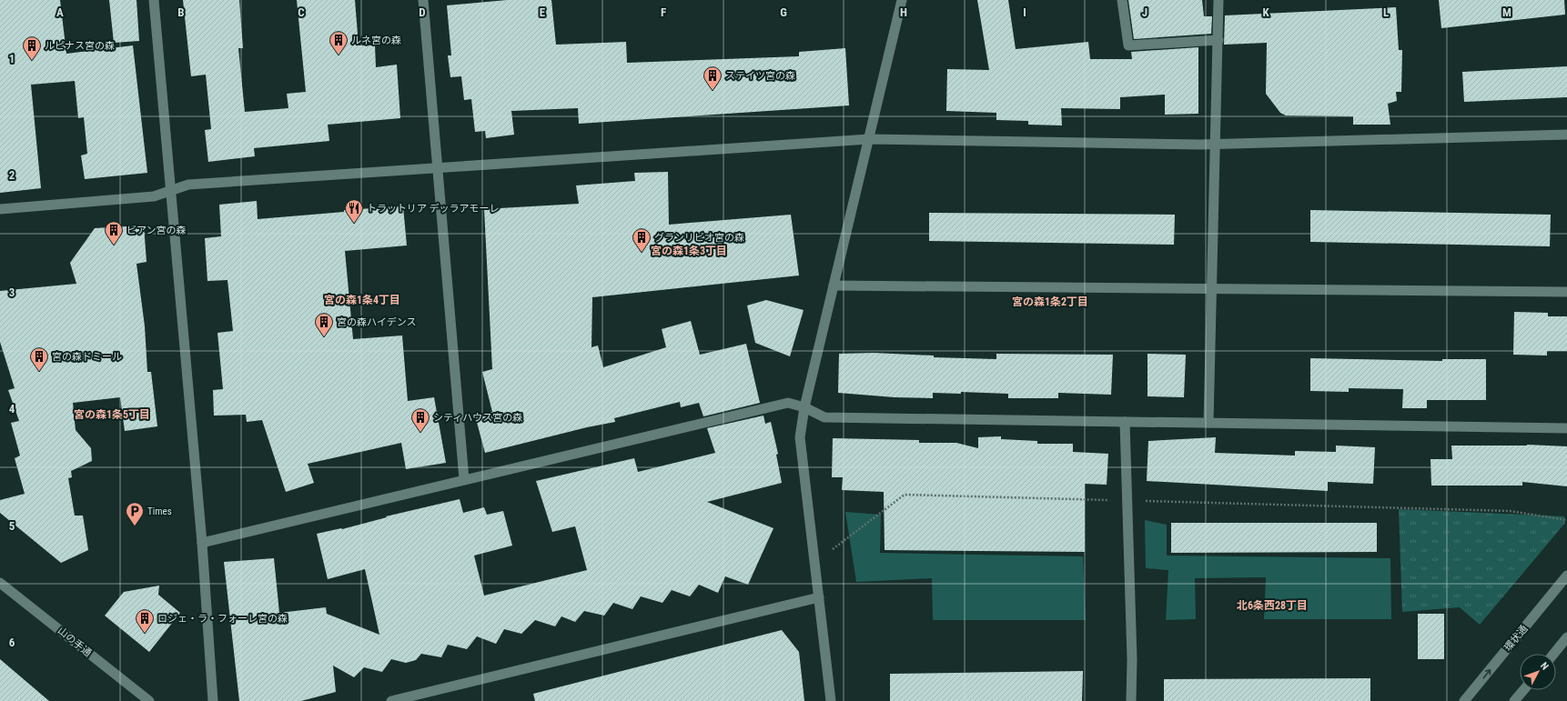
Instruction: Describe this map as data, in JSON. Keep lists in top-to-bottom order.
{
  "streets": {
    "street": ["環状通", "山の手通"]
  },
  "one_way": ["環状通"],
  "districts": [
    "宮の森1条3丁目",
    "宮の森1条4丁目",
    "宮の森1条2丁目",
    "宮の森1条5丁目",
    "北6条西28丁目"
  ],
  "places": {
    "building": [
      "ルネ宮の森",
      "ルピナス宮の森",
      "ステイツ宮の森",
      "ビアン宮の森",
      "グランリビオ宮の森",
      "宮の森ハイデンス",
      "宮の森ドミール",
      "シティハウス宮の森",
      "ロジェ・ラ・フォーレ宮の森"
    ],
    "restaurant": ["トラットリア デッラアモーレ"],
    "parking": ["Times"]
  },
  "north": "top right",
  "grid": {
    "columns": [
      "A",
      "B",
      "C",
      "D",
      "E",
      "F",
      "G",
      "H",
      "I",
      "J",
      "K",
      "L",
      "M"
    ],
    "rows": [
      "1",
      "2",
      "3",
      "4",
      "5",
      "6"
    ]
  }
}
